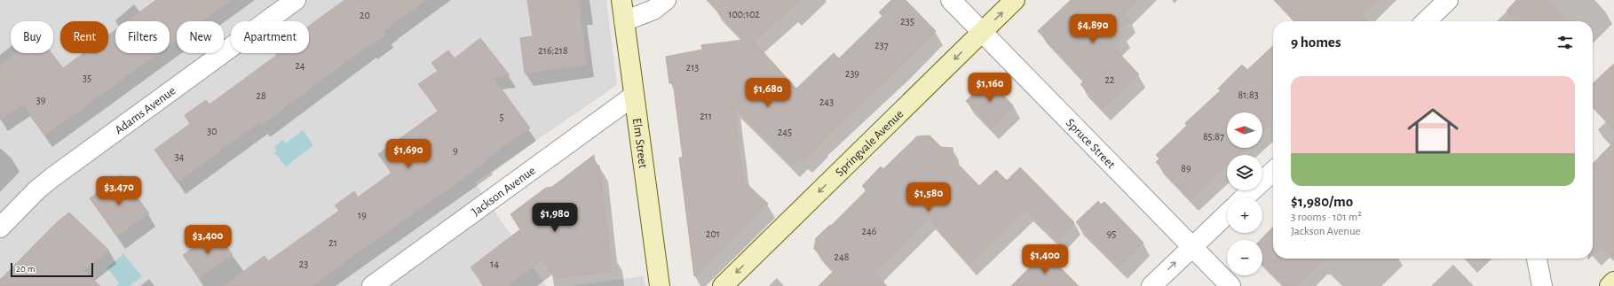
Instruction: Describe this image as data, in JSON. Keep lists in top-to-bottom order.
{
  "streets": {
    "street": [
      "Adams Avenue",
      "Elm Street",
      "Springvale Avenue",
      "Spruce Street",
      "Jackson Avenue"
    ]
  },
  "crossings": [
    ["Elm Street", "Jackson Avenue"],
    ["Springvale Avenue", "Spruce Street"]
  ],
  "house_numbers": [
    "100;102",
    "20",
    "235",
    "237",
    "216;218",
    "24",
    "213",
    "239",
    "35",
    "22",
    "81;83",
    "28",
    "39",
    "243",
    "211",
    "5",
    "30",
    "245",
    "85;87",
    "9",
    "34",
    "89",
    "19",
    "246",
    "201",
    "95",
    "21",
    "248",
    "23",
    "14"
  ],
  "scale_bar": "20 m",
  "north": "left",
  "page": {
    "price": [
      "$4,890",
      "$1,160",
      "$1,680",
      "$1,690",
      "$3,470",
      "$1,580",
      "$1,980",
      "$3,400",
      "$1,400"
    ],
    "chip": [
      "Buy",
      "Rent",
      "Filters",
      "New",
      "Apartment"
    ],
    "heading": "9 homes",
    "list": [
      {
        "name": "$1,980/mo",
        "note": "3 rooms · 101 m² · Jackson Avenue"
      }
    ],
    "map_buttons": ["+", "−"],
    "scale": "20 m"
  }
}
